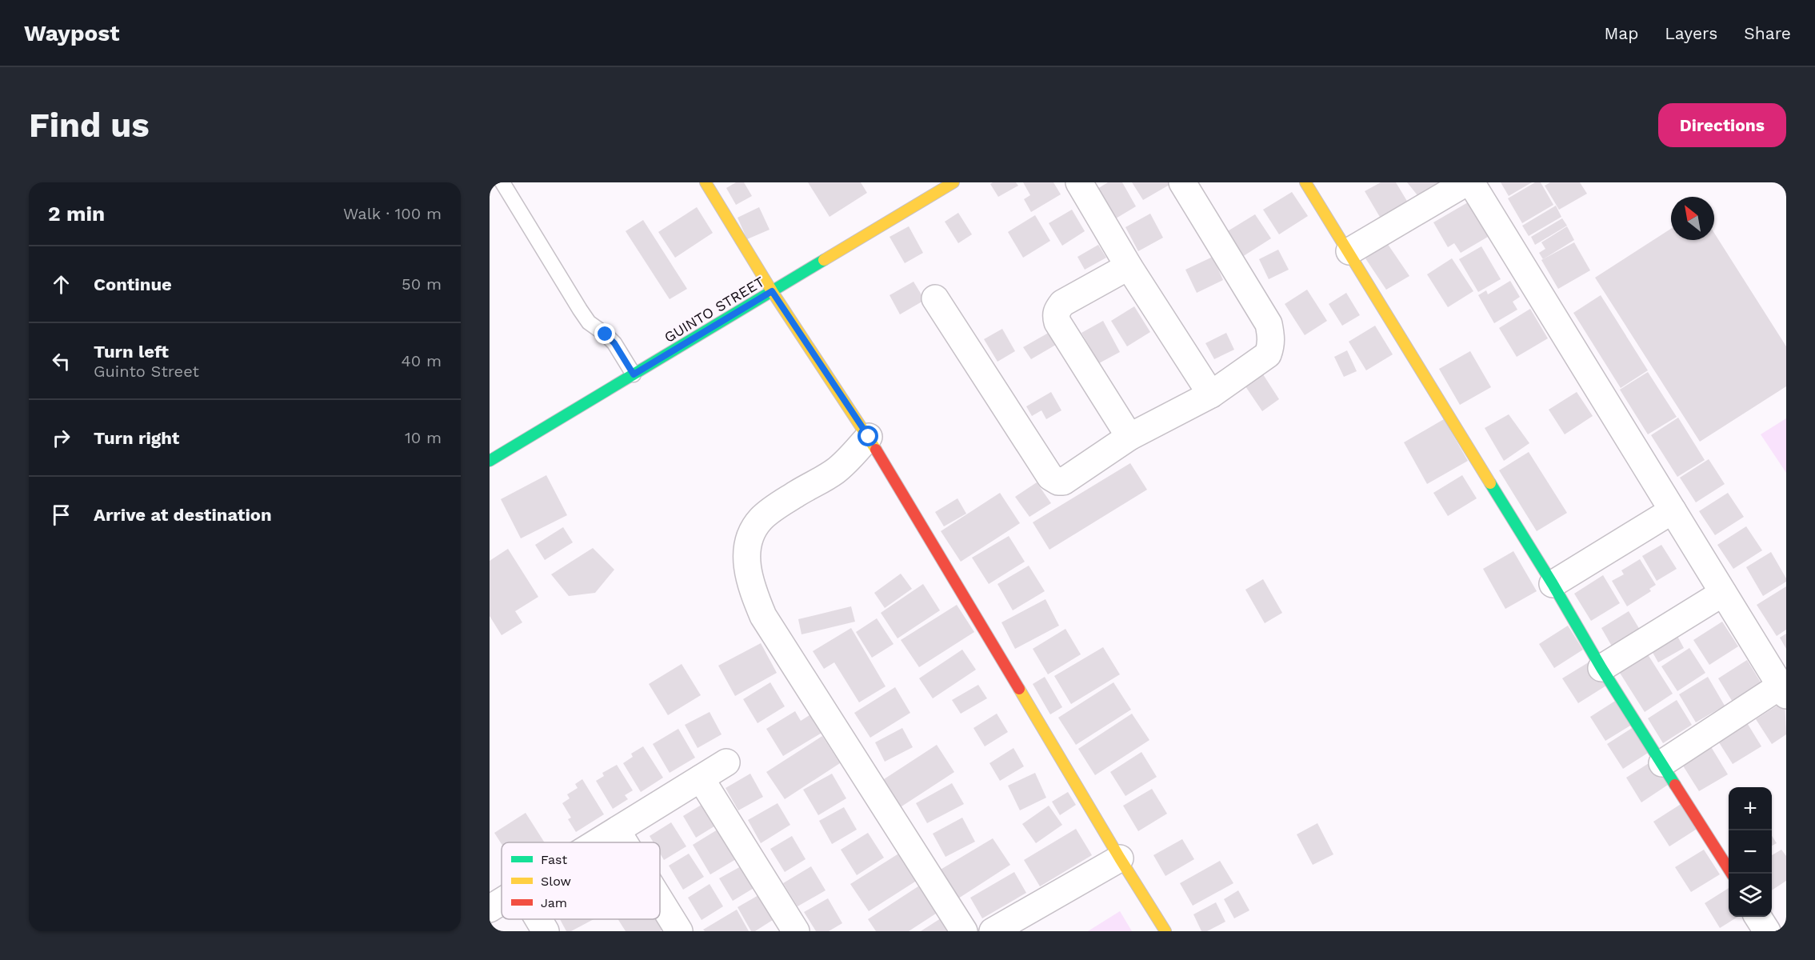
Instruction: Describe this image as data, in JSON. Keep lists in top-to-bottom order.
{
  "streets": {
    "street": ["GUINTO STREET"]
  },
  "legend": ["Fast", "Slow", "Jam"],
  "north": "top left",
  "page": {
    "header": "Waypost",
    "nav": ["Map", "Layers", "Share"],
    "buttons": "Directions",
    "title": "Find us",
    "heading": ["2 min", "Walk · 100 m"],
    "list": [
      ["Continue", "50 m"],
      ["Turn left", "Guinto Street", "40 m"],
      ["Turn right", "10 m"],
      "Arrive at destination"
    ],
    "map_buttons": ["+", "−"]
  }
}
